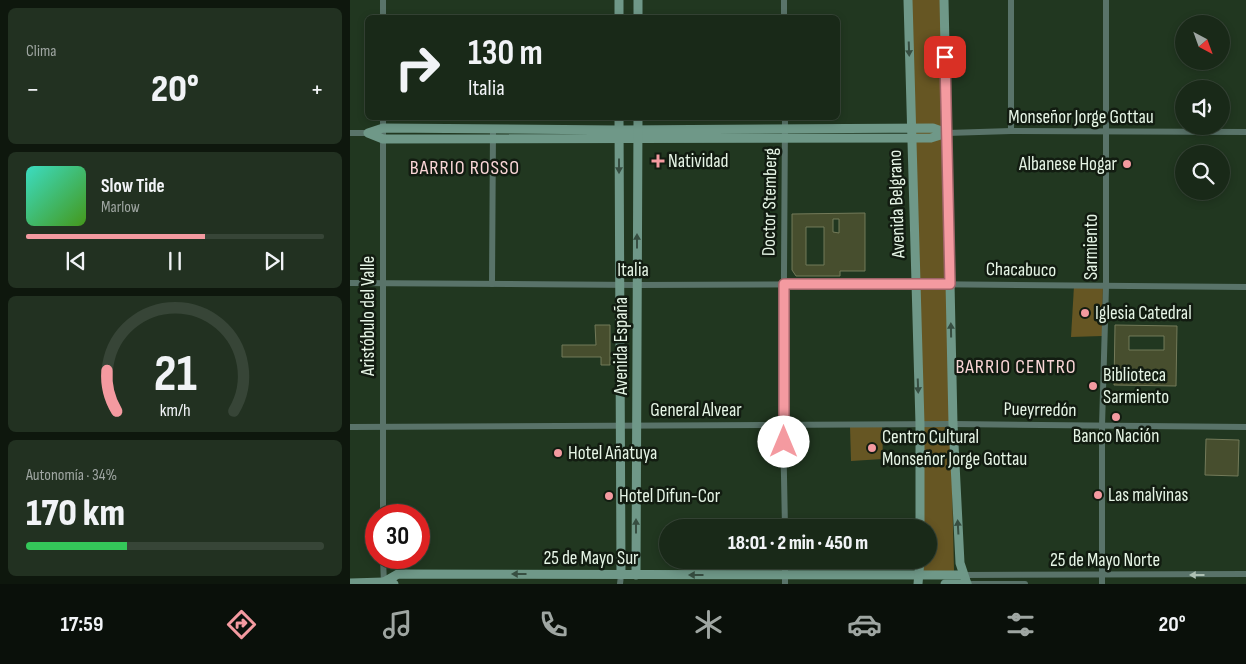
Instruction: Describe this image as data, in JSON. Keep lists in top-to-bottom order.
{
  "streets": {
    "street": [
      "Monseñor Jorge Gottau",
      "Doctor Stemberg",
      "Avenida Belgrano",
      "Sarmiento",
      "Italia",
      "Chacabuco",
      "Aristóbulo del Valle",
      "Avenida España",
      "General Alvear",
      "Pueyrredón",
      "25 de Mayo Sur",
      "25 de Mayo Norte"
    ]
  },
  "crossings": [
    ["Monseñor Jorge Gottau", "Sarmiento"],
    ["Doctor Stemberg", "Italia"],
    ["Doctor Stemberg", "General Alvear"],
    ["Avenida Belgrano", "Italia"],
    ["Avenida Belgrano", "Chacabuco"],
    ["Avenida Belgrano", "General Alvear"],
    ["Sarmiento", "Chacabuco"],
    ["Sarmiento", "Pueyrredón"],
    ["Sarmiento", "25 de Mayo Norte"],
    ["Italia", "Chacabuco"],
    ["Italia", "Aristóbulo del Valle"],
    ["Italia", "Avenida España"],
    ["Aristóbulo del Valle", "General Alvear"],
    ["Avenida España", "General Alvear"],
    ["Avenida España", "25 de Mayo Sur"],
    ["General Alvear", "Pueyrredón"],
    ["25 de Mayo Sur", "25 de Mayo Norte"]
  ],
  "one_way": ["25 de Mayo Sur", "25 de Mayo Norte"],
  "districts": ["BARRIO ROSSO", "BARRIO CENTRO"],
  "places": {
    "health": ["Natividad"],
    "other": [
      "Albanese Hogar",
      "Iglesia Catedral",
      "Biblioteca Sarmiento",
      "Banco Nación",
      "Centro Cultural Monseñor Jorge Gottau",
      "Hotel Añatuya",
      "Las malvinas",
      "Hotel Difun-Cor"
    ]
  },
  "north": "bottom right",
  "page": {
    "tile": [
      "Clima",
      ["Autonomía · 34%", "170 km"]
    ],
    "turn": ["130 m", "Italia"],
    "heat": ["−", "20°", "+"],
    "song": ["Slow Tide", "Marlow"],
    "limit": "30",
    "trip": "18:01 · 2 min · 450 m",
    "tabs": ["17:59", "20°"],
    "gauge": ["21", "km/h"]
  }
}
